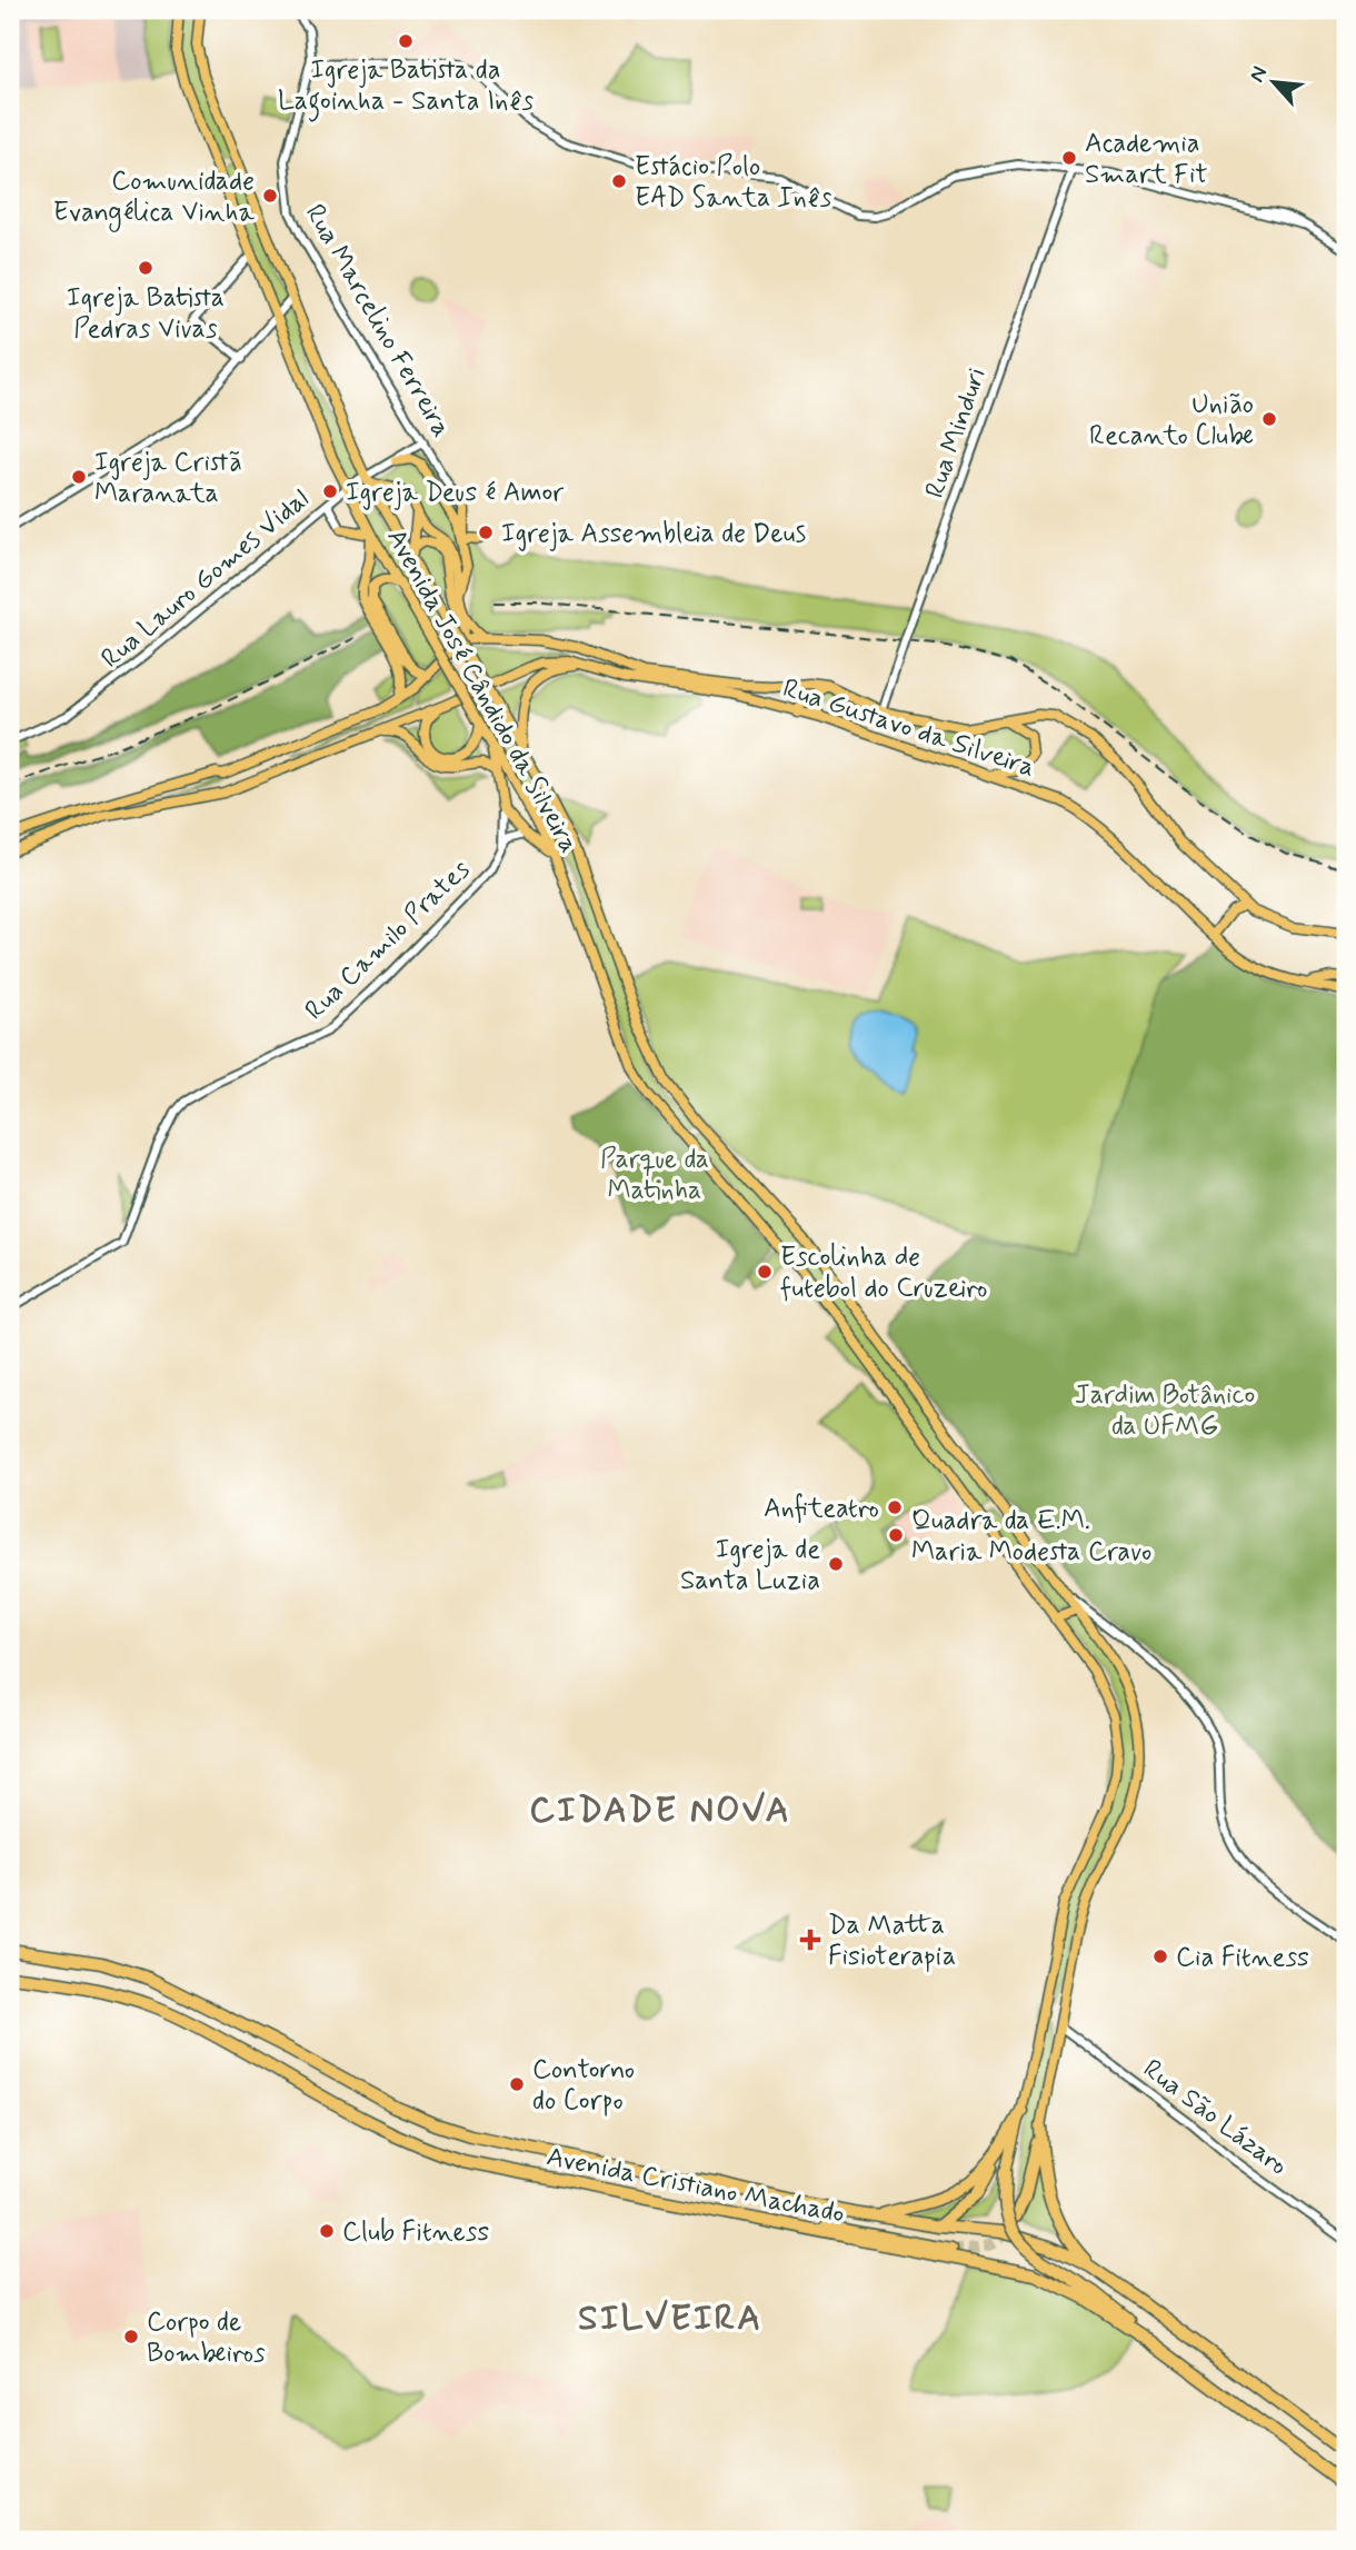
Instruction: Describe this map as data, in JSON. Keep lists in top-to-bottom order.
{
  "streets": {
    "highway": ["Avenida Cristiano Machado"],
    "main road": ["Avenida José Cândido da Silveira", "Rua Gustavo da Silveira"],
    "street": [
      "Rua Marcelino Ferreira",
      "Rua Minduri",
      "Rua Lauro Gomes Vidal",
      "Rua Camilo Prates",
      "Rua São Lázaro"
    ]
  },
  "crossings": [
    ["Rua Marcelino Ferreira", "Rua Lauro Gomes Vidal"],
    ["Rua Lauro Gomes Vidal", "Avenida José Cândido da Silveira"],
    ["Avenida José Cândido da Silveira", "Rua São Lázaro"]
  ],
  "districts": ["CIDADE NOVA", "SILVEIRA"],
  "parks": ["Parque da Matinha", "Jardim Botânico da UFMG"],
  "places": {
    "other": [
      "Igreja Batista da Lagoinha - Santa Inês",
      "Academia Smart Fit",
      "Estácio Polo EAD Santa Inês",
      "Comunidade Evangélica Vinha",
      "Igreja Batista Pedras Vivas",
      "União Recanto Clube",
      "Igreja Cristã Maranata",
      "Igreja Deus é Amor",
      "Igreja Assembleia de Deus",
      "Escolinha de futebol do Cruzeiro",
      "Anfiteatro",
      "Quadra da E.M. Maria Modesta Cravo",
      "Igreja de Santa Luzia",
      "Cia Fitness",
      "Contorno do Corpo",
      "Club Fitness",
      "Corpo de Bombeiros"
    ],
    "health": ["Da Matta Fisioterapia"]
  },
  "north": "top left"
}
